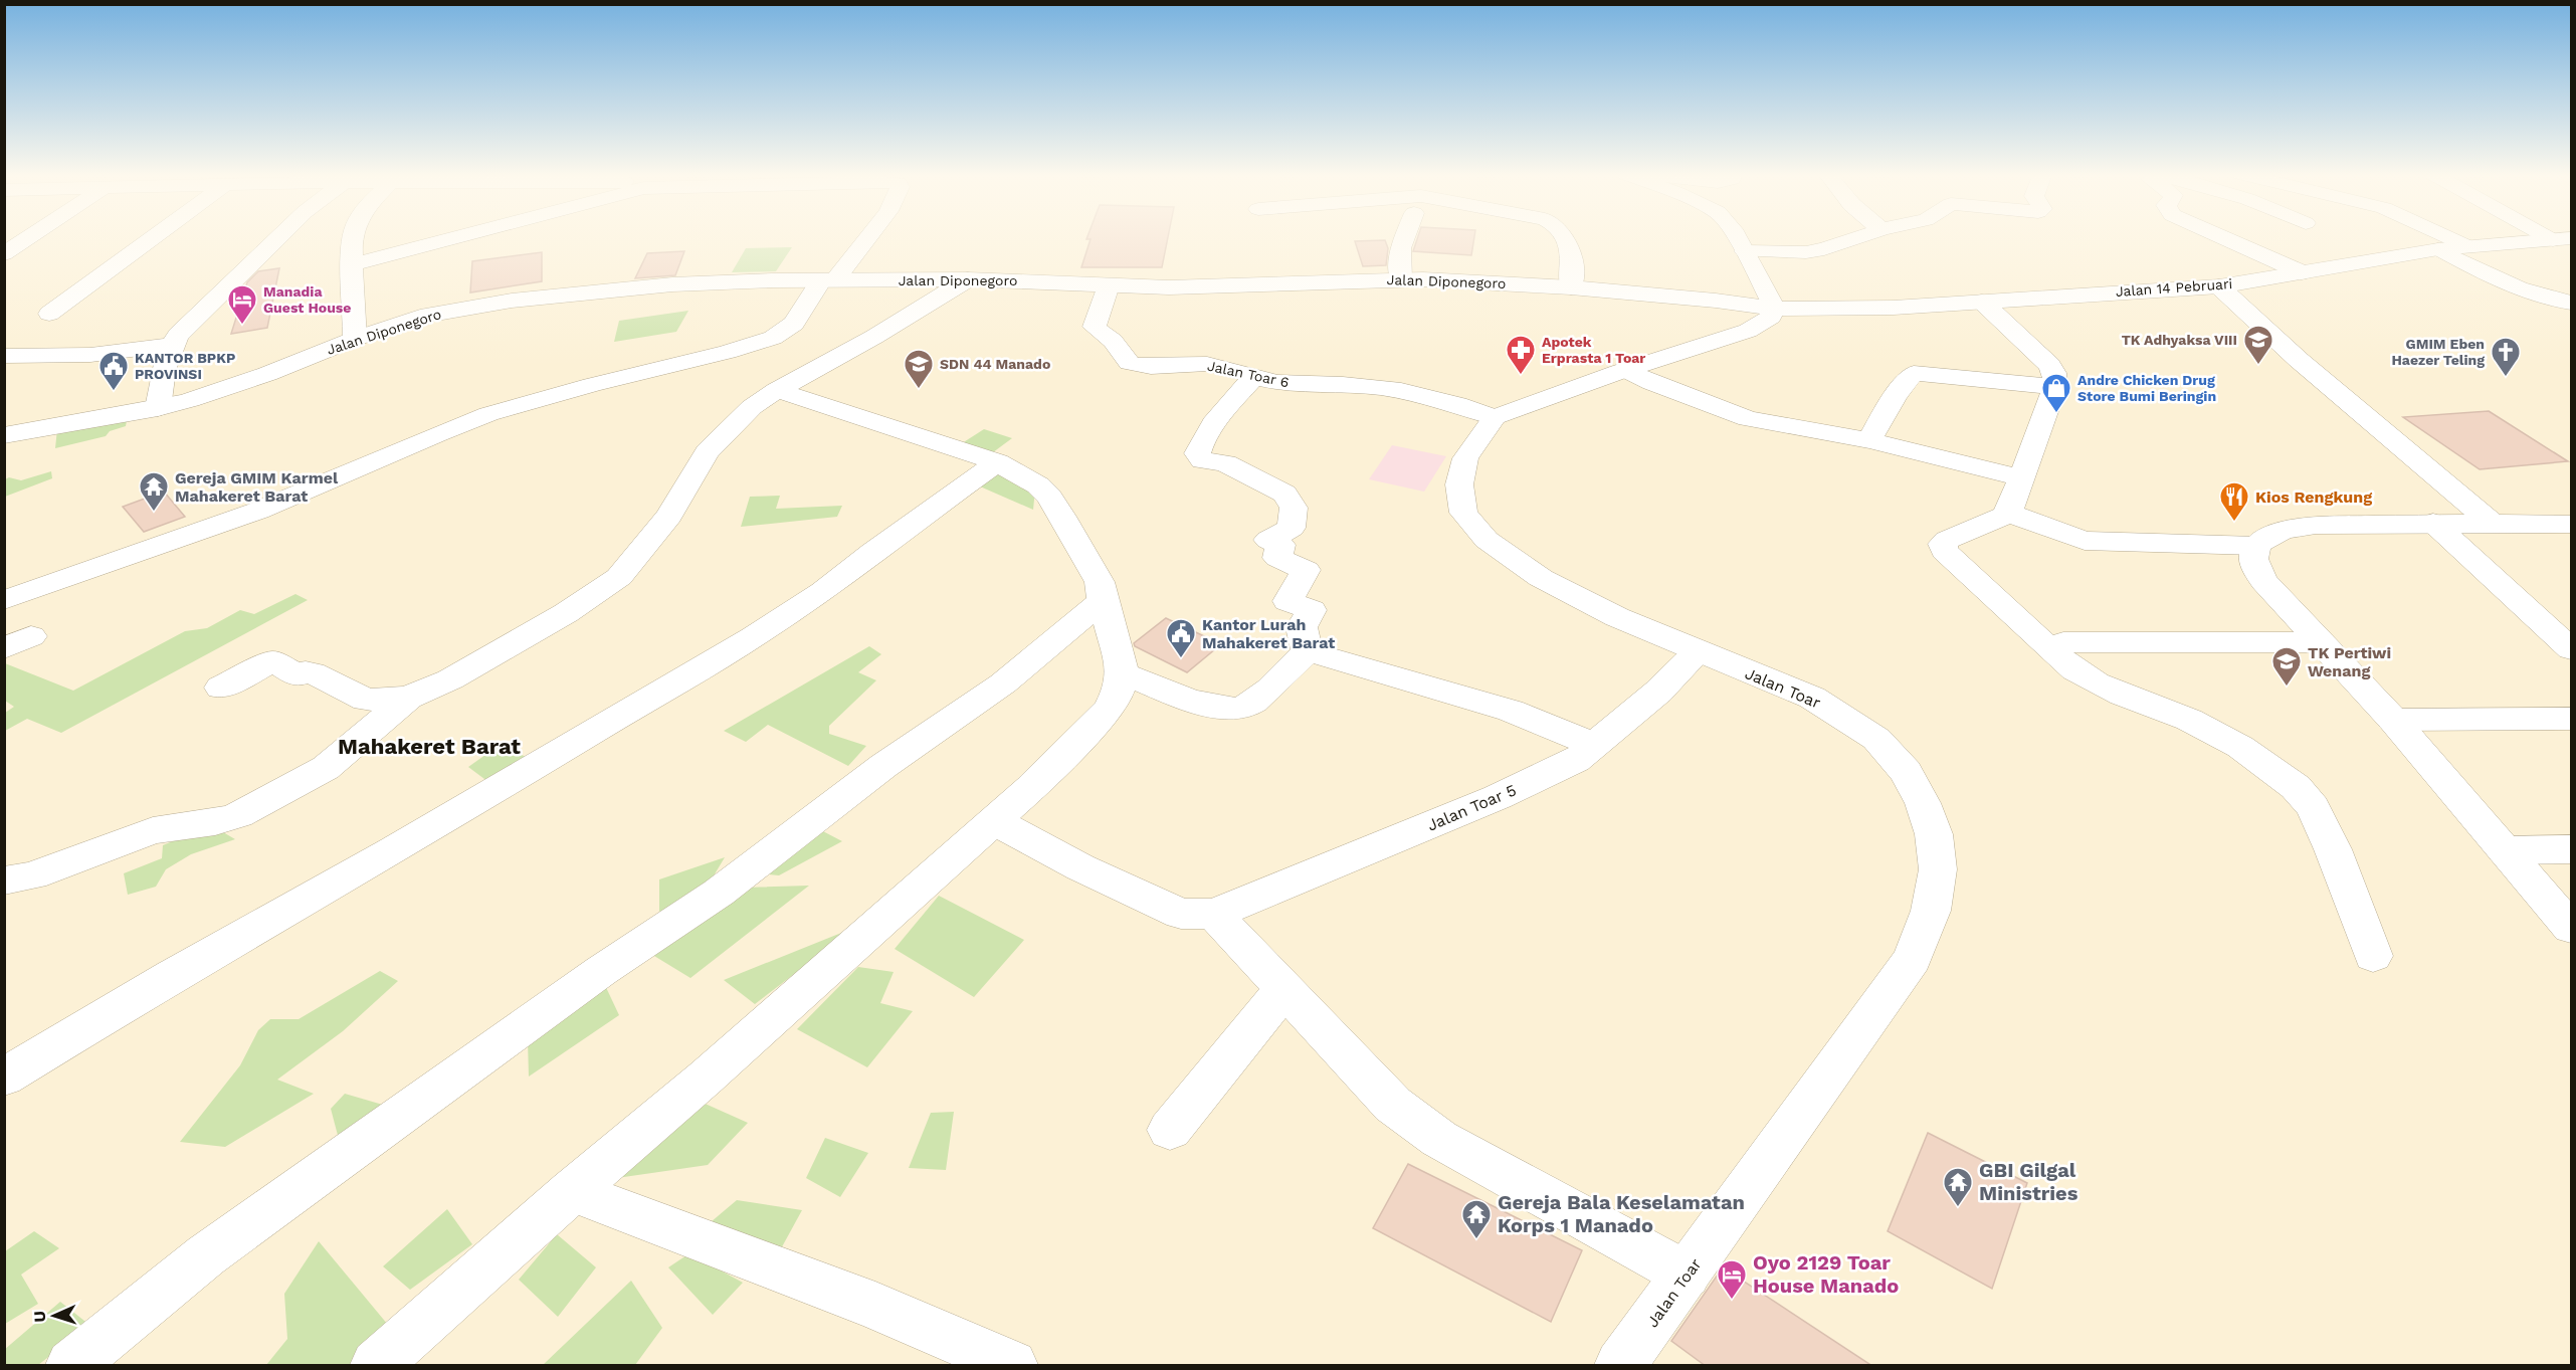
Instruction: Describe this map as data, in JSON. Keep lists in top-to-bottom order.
{
  "streets": {
    "street": [
      "Jalan Diponegoro",
      "Jalan 14 Pebruari",
      "Jalan Toar 6",
      "Jalan Toar",
      "Jalan Toar 5"
    ]
  },
  "crossings": [
    ["Jalan Diponegoro", "Jalan 14 Pebruari"],
    ["Jalan Diponegoro", "Jalan Toar 6"],
    ["Jalan Toar 6", "Jalan Toar"],
    ["Jalan Toar", "Jalan Toar 5"]
  ],
  "districts": ["Mahakeret Barat"],
  "places": {
    "hotel": ["Manadia Guest House", "Oyo 2129 Toar House Manado"],
    "school or university": ["TK Adhyaksa VIII", "SDN 44 Manado", "TK Pertiwi Wenang"],
    "pharmacy": ["Apotek Erprasta 1 Toar"],
    "church": ["GMIM Eben Haezer Teling"],
    "public building": ["KANTOR BPKP PROVINSI", "Kantor Lurah Mahakeret Barat"],
    "shop": ["Andre Chicken Drug Store Bumi Beringin"],
    "temple": ["Gereja GMIM Karmel Mahakeret Barat", "GBI Gilgal Ministries", "Gereja Bala Keselamatan Korps 1 Manado"],
    "restaurant": ["Kios Rengkung"]
  },
  "north": "left"
}
